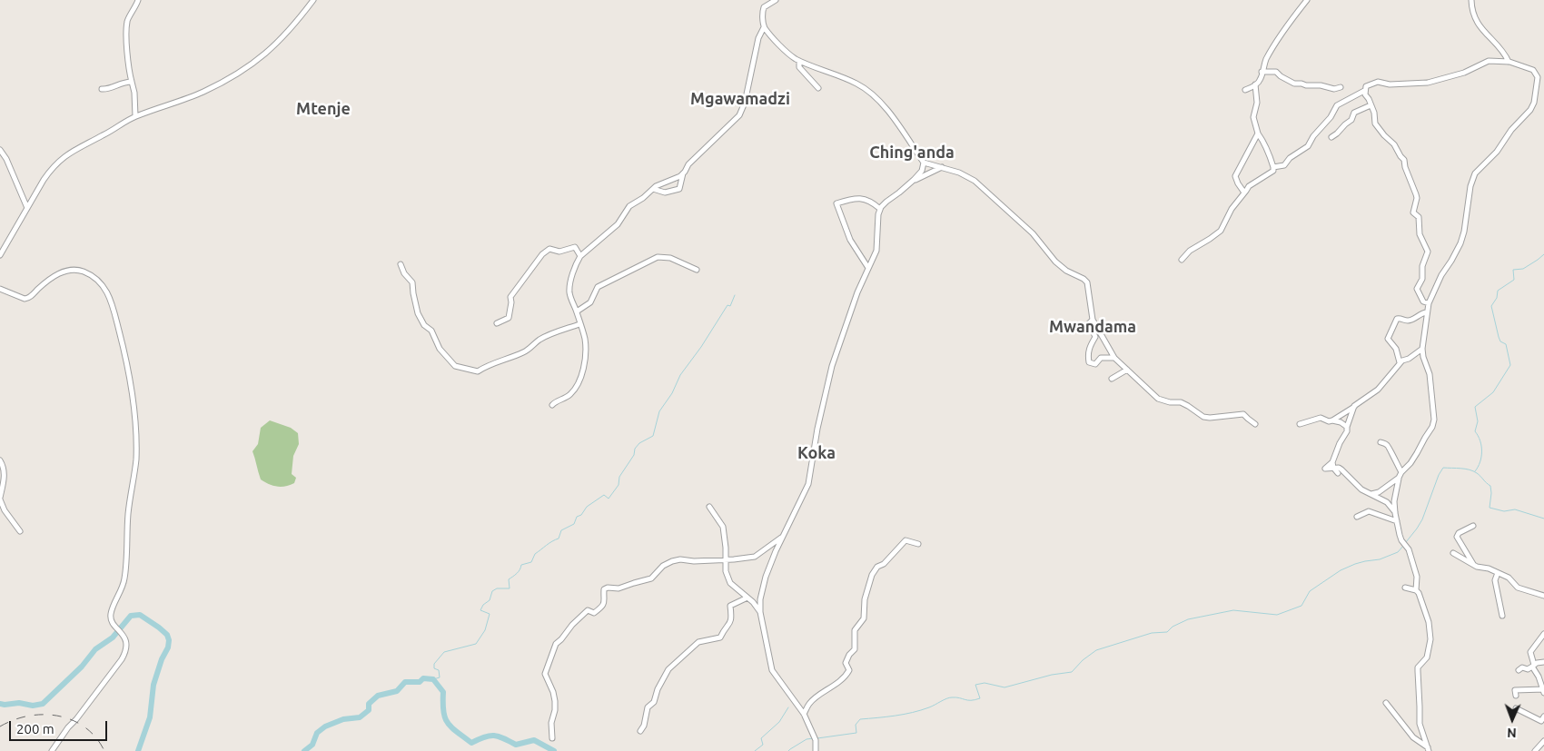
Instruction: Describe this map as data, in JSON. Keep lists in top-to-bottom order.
{
  "districts": [
    "Mgawamadzi",
    "Mtenje",
    "Ching'anda",
    "Mwandama",
    "Koka"
  ],
  "scale_bar": "200 m",
  "north": "bottom"
}
